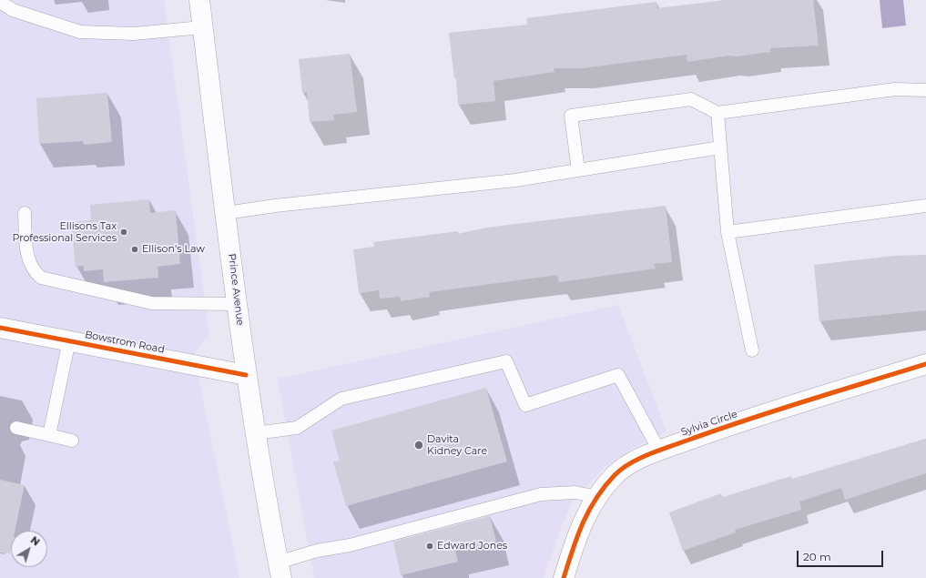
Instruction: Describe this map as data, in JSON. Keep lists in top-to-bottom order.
{
  "streets": {
    "street": ["Prince Avenue", "Bowstrom Road", "Sylvia Circle"]
  },
  "crossings": [
    ["Prince Avenue", "Bowstrom Road"]
  ],
  "places": [
    "Ellisons Tax Professional Services",
    "Ellison's Law",
    "Davita Kidney Care",
    "Edward Jones"
  ],
  "scale_bar": "20 m",
  "north": "top right"
}
